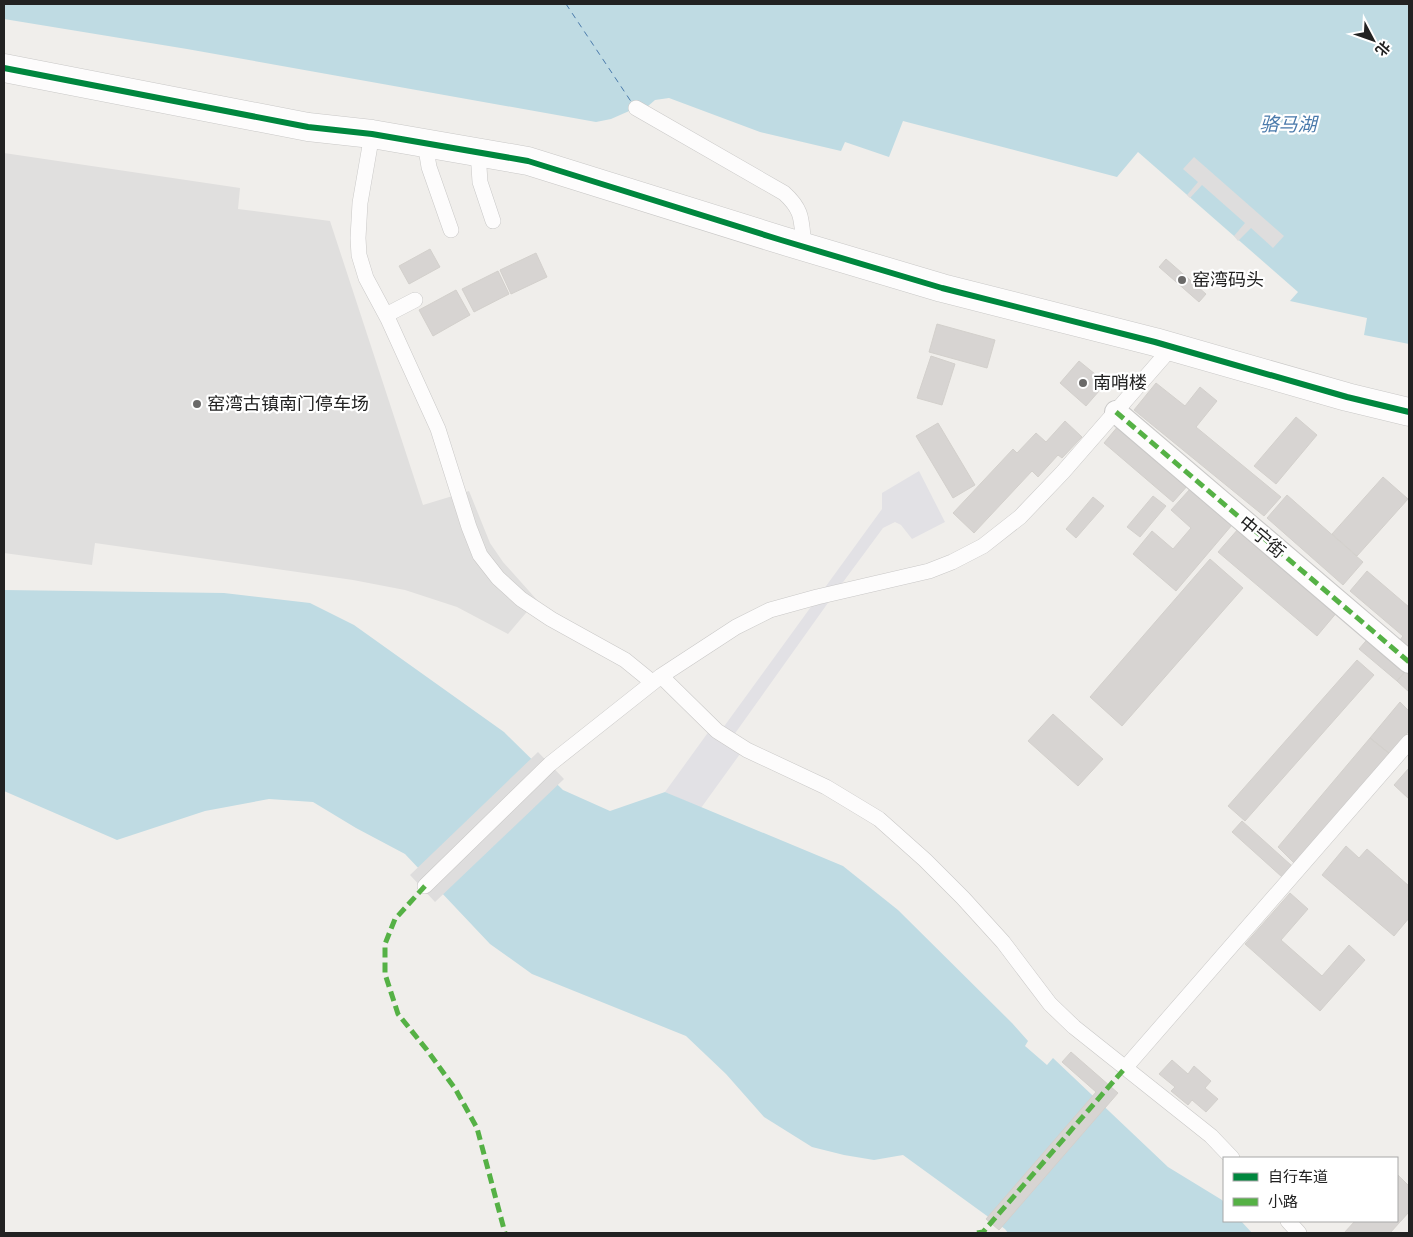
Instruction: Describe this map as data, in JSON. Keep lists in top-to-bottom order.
{
  "streets": {
    "street": ["中宁街"]
  },
  "water": ["骆马湖"],
  "places": ["窑湾码头", "南哨楼", "窑湾古镇南门停车场"],
  "legend": ["自行车道", "小路"],
  "north": "bottom right"
}
